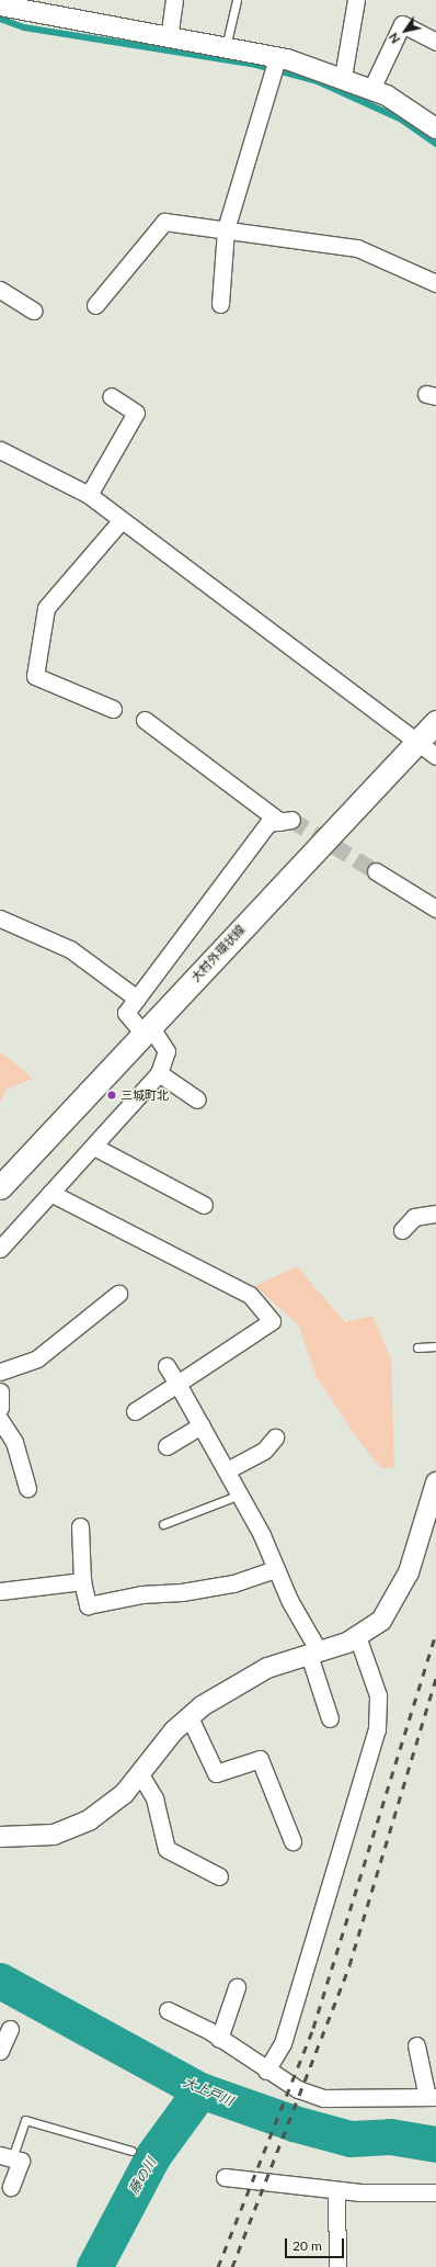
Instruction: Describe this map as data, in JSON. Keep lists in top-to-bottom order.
{
  "streets": {
    "main road": ["大村外環状線"]
  },
  "water": ["大上戸川", "藤の川"],
  "places": ["三城町北"],
  "scale_bar": "20 m",
  "north": "bottom left"
}
